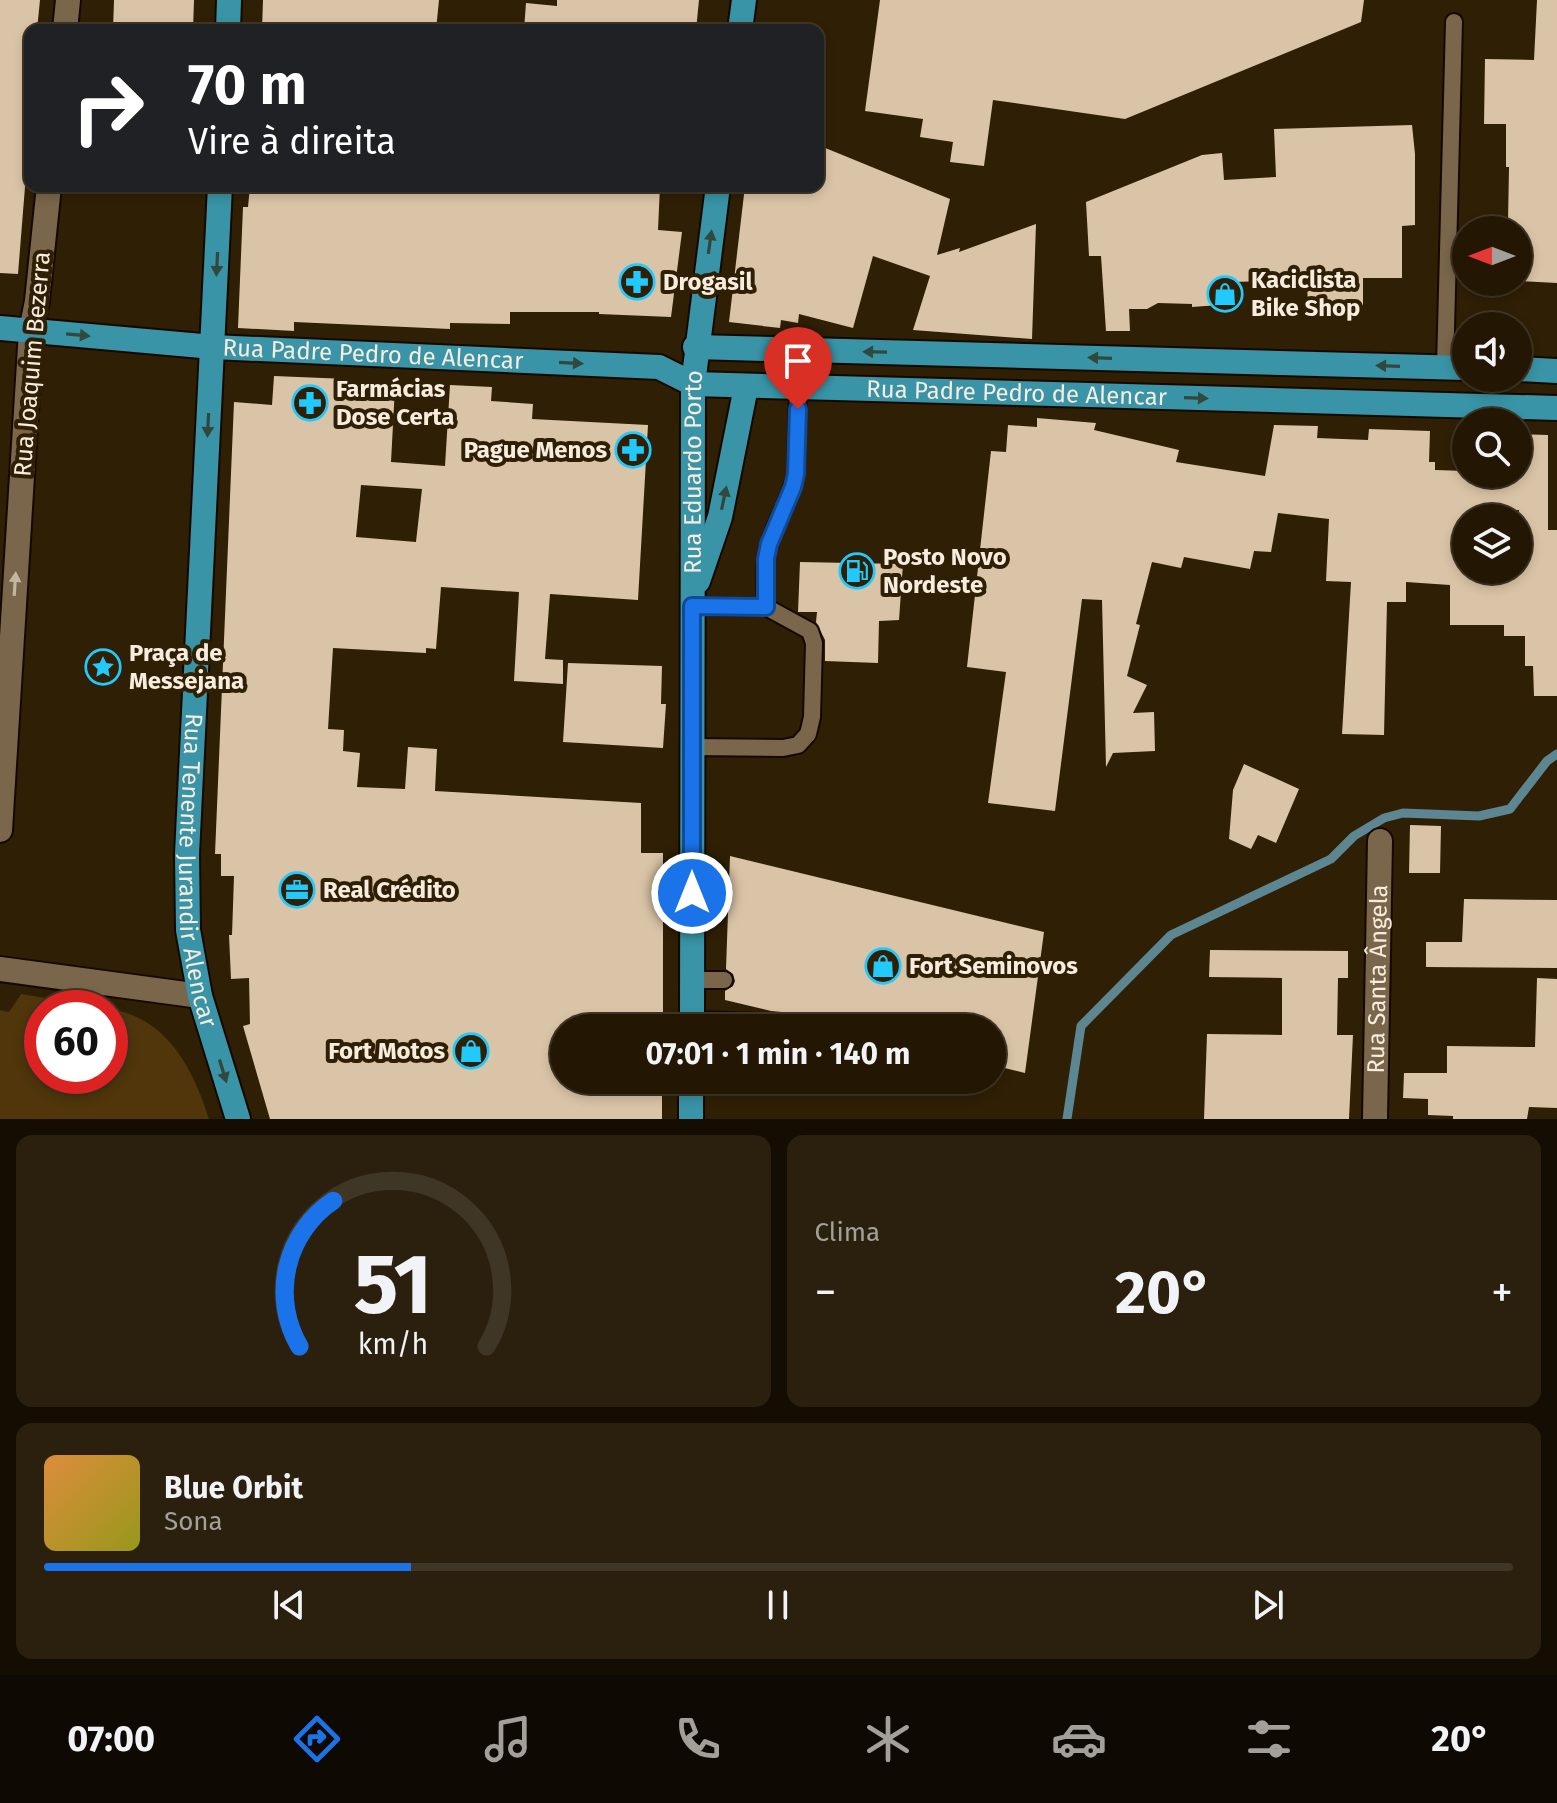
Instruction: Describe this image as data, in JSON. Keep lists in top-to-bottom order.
{
  "streets": {
    "main road": ["Rua Padre Pedro de Alencar", "Rua Eduardo Porto", "Rua Tenente Jurandir Alencar"],
    "street": ["Rua Joaquim Bezerra", "Rua Santa Ângela"]
  },
  "crossings": [
    ["Rua Padre Pedro de Alencar", "Rua Joaquim Bezerra"],
    ["Rua Padre Pedro de Alencar", "Rua Eduardo Porto"],
    ["Rua Padre Pedro de Alencar", "Rua Tenente Jurandir Alencar"]
  ],
  "one_way": ["Rua Joaquim Bezerra", "Rua Tenente Jurandir Alencar"],
  "places": {
    "pharmacy": ["Drogasil", "Farmácias Dose Certa", "Pague Menos"],
    "shop": ["Kaciclista Bike Shop", "Fort Seminovos", "Fort Motos"],
    "fuel station": ["Posto Novo Nordeste"],
    "place": ["Praça de Messejana"],
    "office": ["Real Crédito"]
  },
  "north": "left",
  "page": {
    "turn": ["70 m", "Vire à direita"],
    "limit": "60",
    "trip": "07:01 · 1 min · 140 m",
    "tile": "Clima",
    "heat": ["−", "20°", "+"],
    "song": ["Blue Orbit", "Sona"],
    "tabs": ["07:00", "20°"],
    "gauge": ["51", "km/h"]
  }
}
